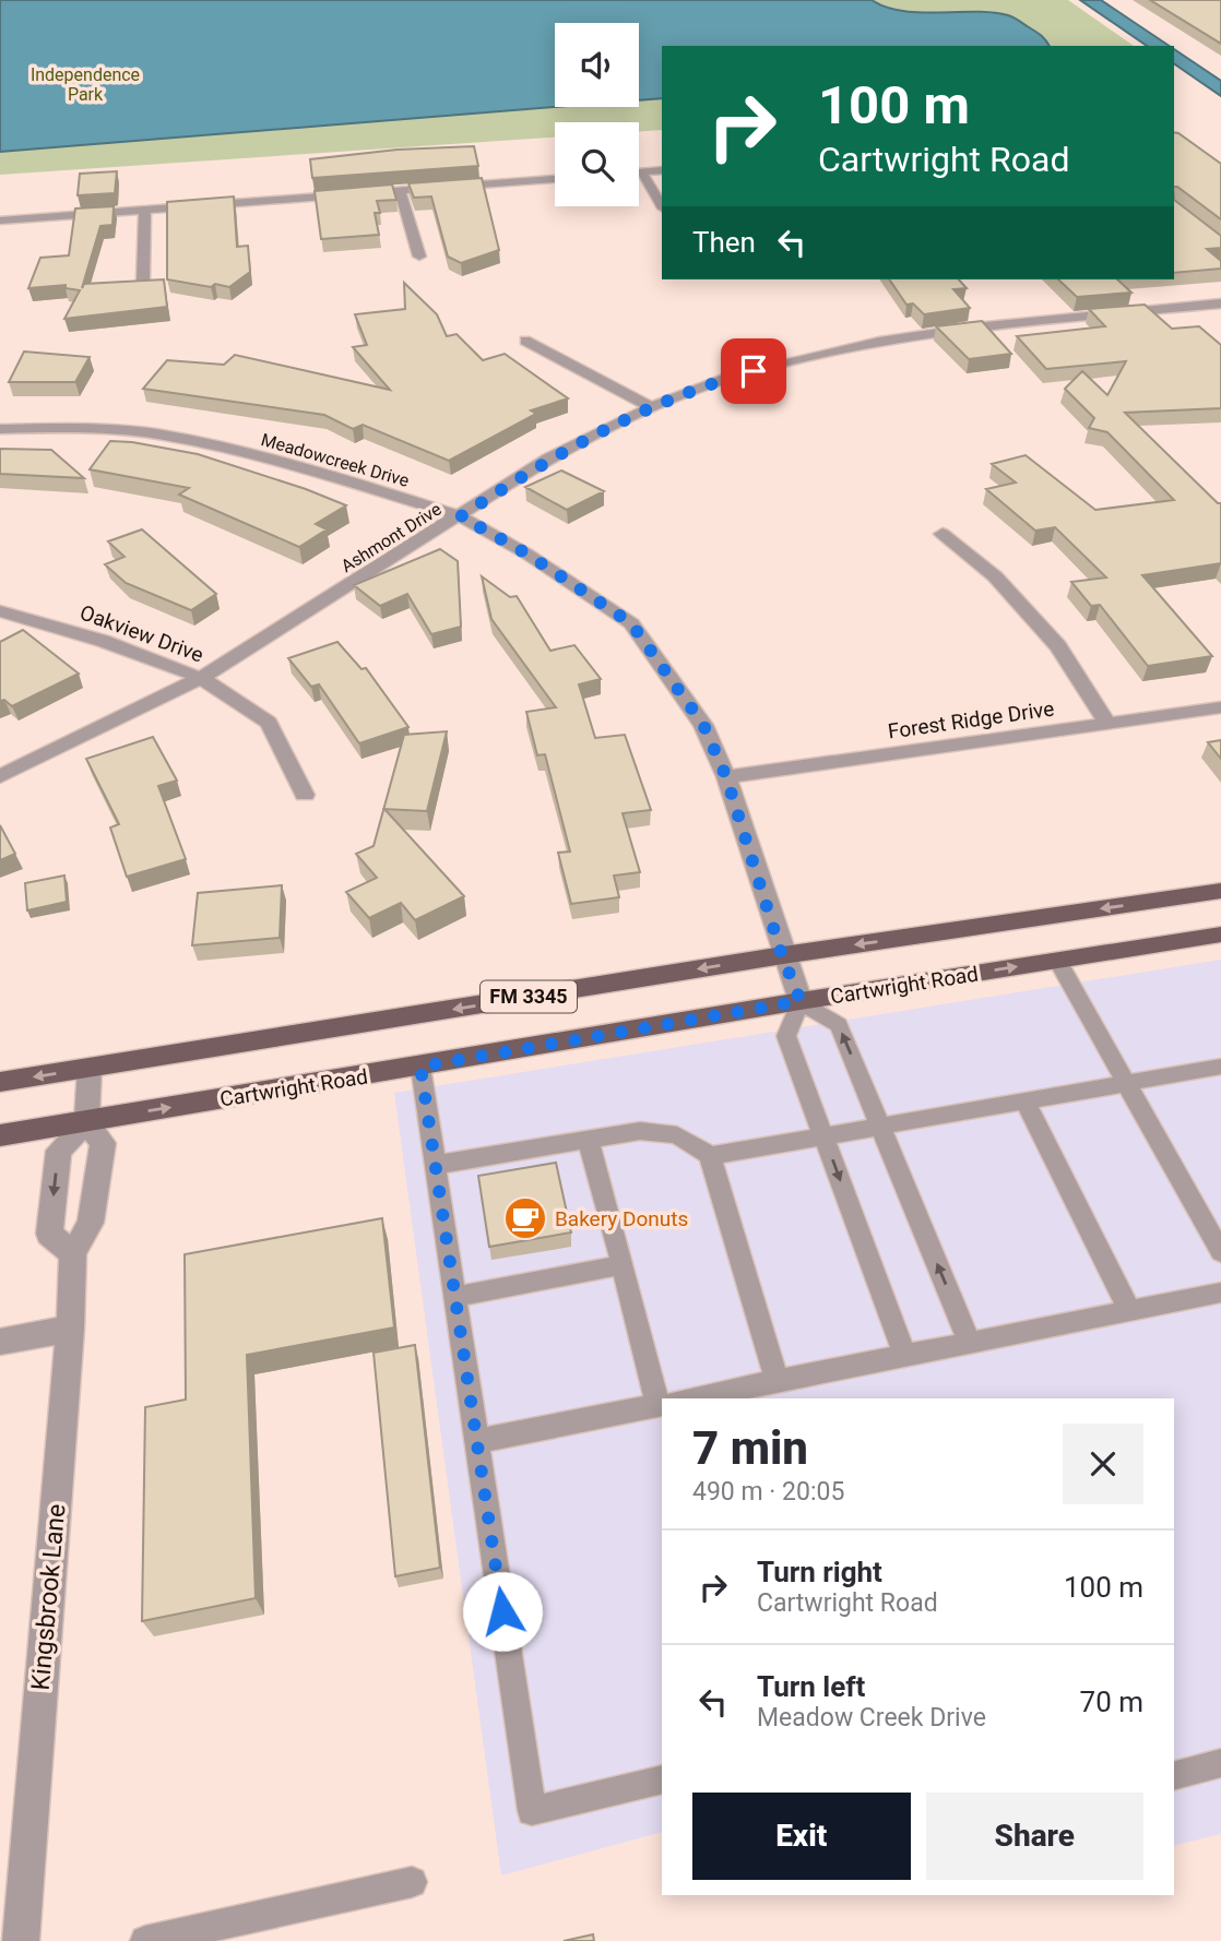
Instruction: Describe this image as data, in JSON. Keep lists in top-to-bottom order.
{
  "streets": {
    "main road": ["Cartwright Road", "FM 3345"],
    "street": [
      "Meadowcreek Drive",
      "Ashmont Drive",
      "Oakview Drive",
      "Forest Ridge Drive",
      "Kingsbrook Lane"
    ]
  },
  "crossings": [
    ["Meadowcreek Drive", "Ashmont Drive"],
    ["Meadowcreek Drive", "Forest Ridge Drive"],
    ["Meadowcreek Drive", "Cartwright Road"],
    ["Meadowcreek Drive", "FM 3345"],
    ["Ashmont Drive", "Oakview Drive"],
    ["Cartwright Road", "Kingsbrook Lane"],
    ["FM 3345", "Kingsbrook Lane"]
  ],
  "parks": ["Independence Park"],
  "places": {
    "cafe": ["Bakery Donuts"]
  },
  "page": {
    "turn": ["100 m", "Cartwright Road"],
    "then": "Then",
    "heading": ["7 min", "490 m · 20:05"],
    "list": [
      {
        "name": "Turn right",
        "note": "Cartwright Road",
        "value": "100 m"
      },
      {
        "name": "Turn left",
        "note": "Meadow Creek Drive",
        "value": "70 m"
      }
    ],
    "buttons": ["Exit", "Share"]
  }
}
